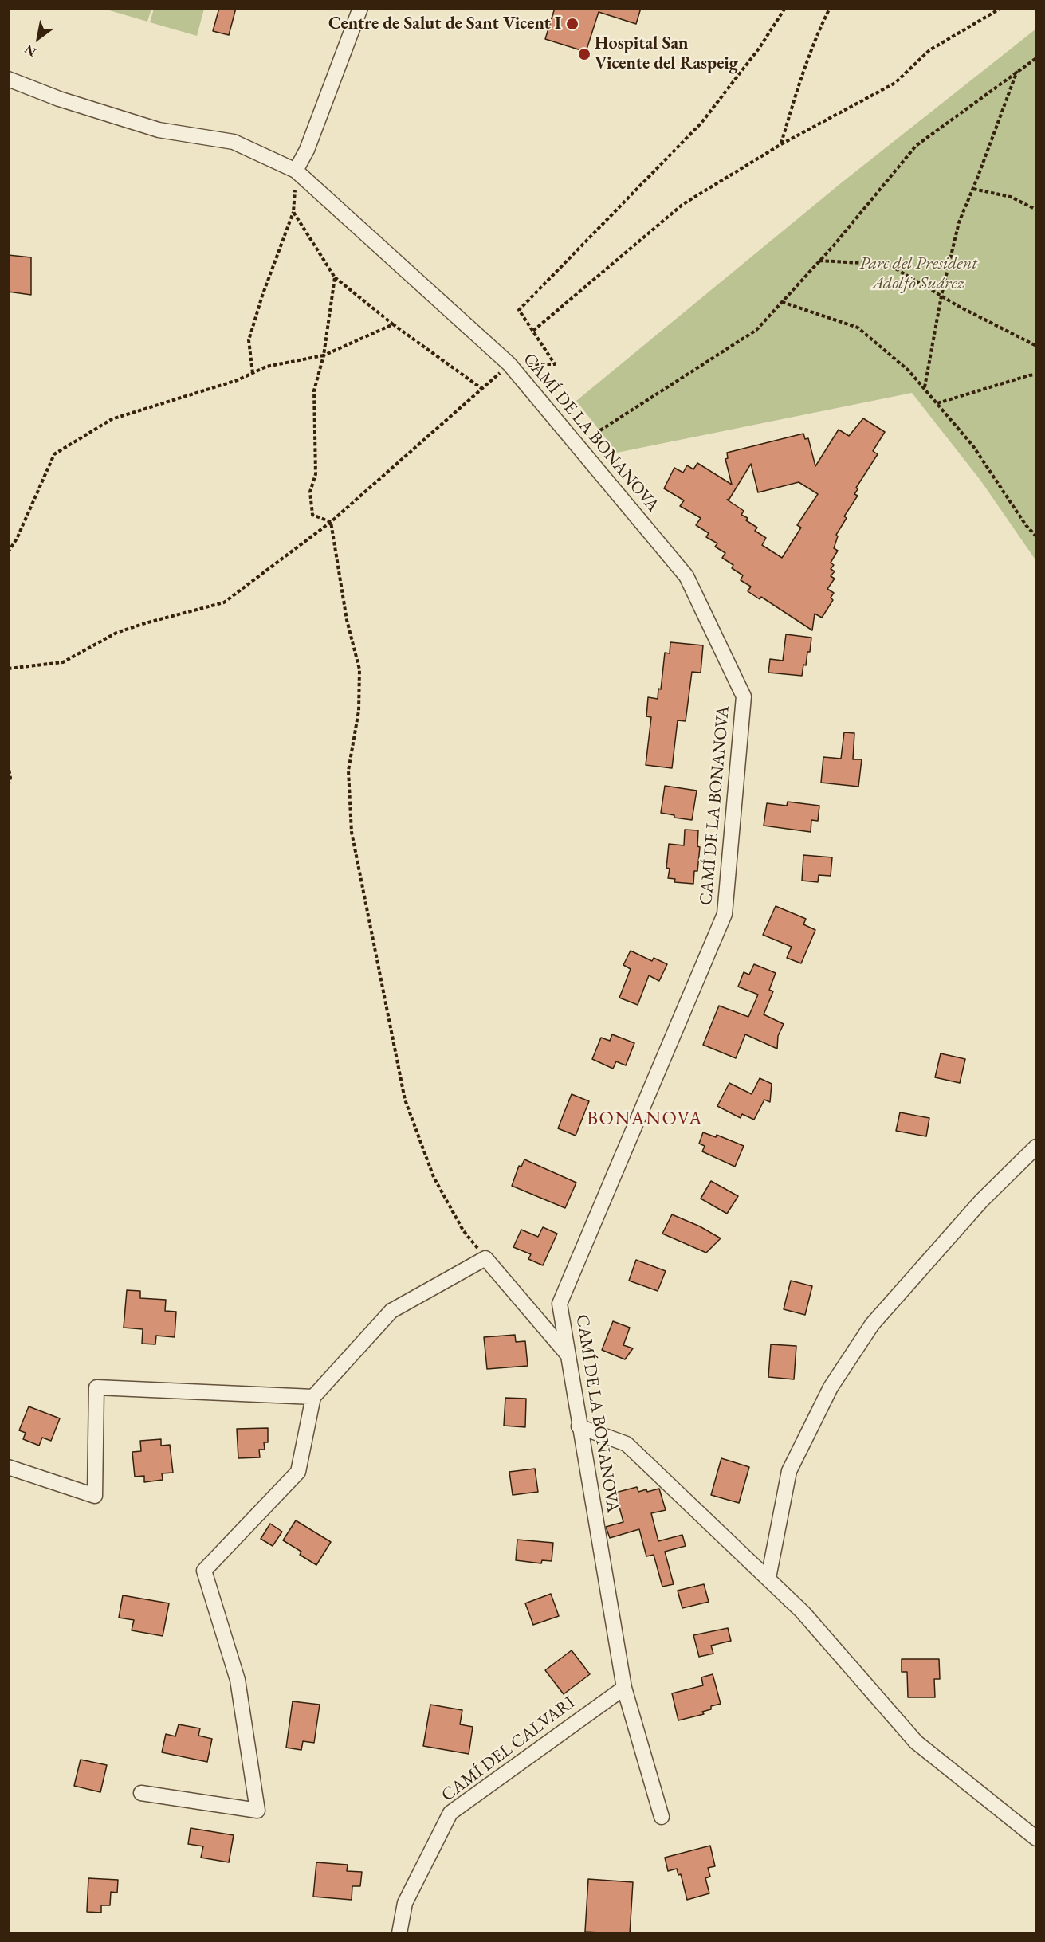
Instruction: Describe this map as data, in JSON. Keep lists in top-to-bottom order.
{
  "streets": {
    "street": ["CAMÍ DE LA BONANOVA", "CAMÍ DEL CALVARI"]
  },
  "crossings": [
    ["CAMÍ DE LA BONANOVA", "CAMÍ DEL CALVARI"]
  ],
  "districts": ["BONANOVA"],
  "parks": ["Parc del President Adolfo Suárez"],
  "places": ["Centre de Salut de Sant Vicent I", "Hospital San Vicente del Raspeig"],
  "north": "bottom left"
}
